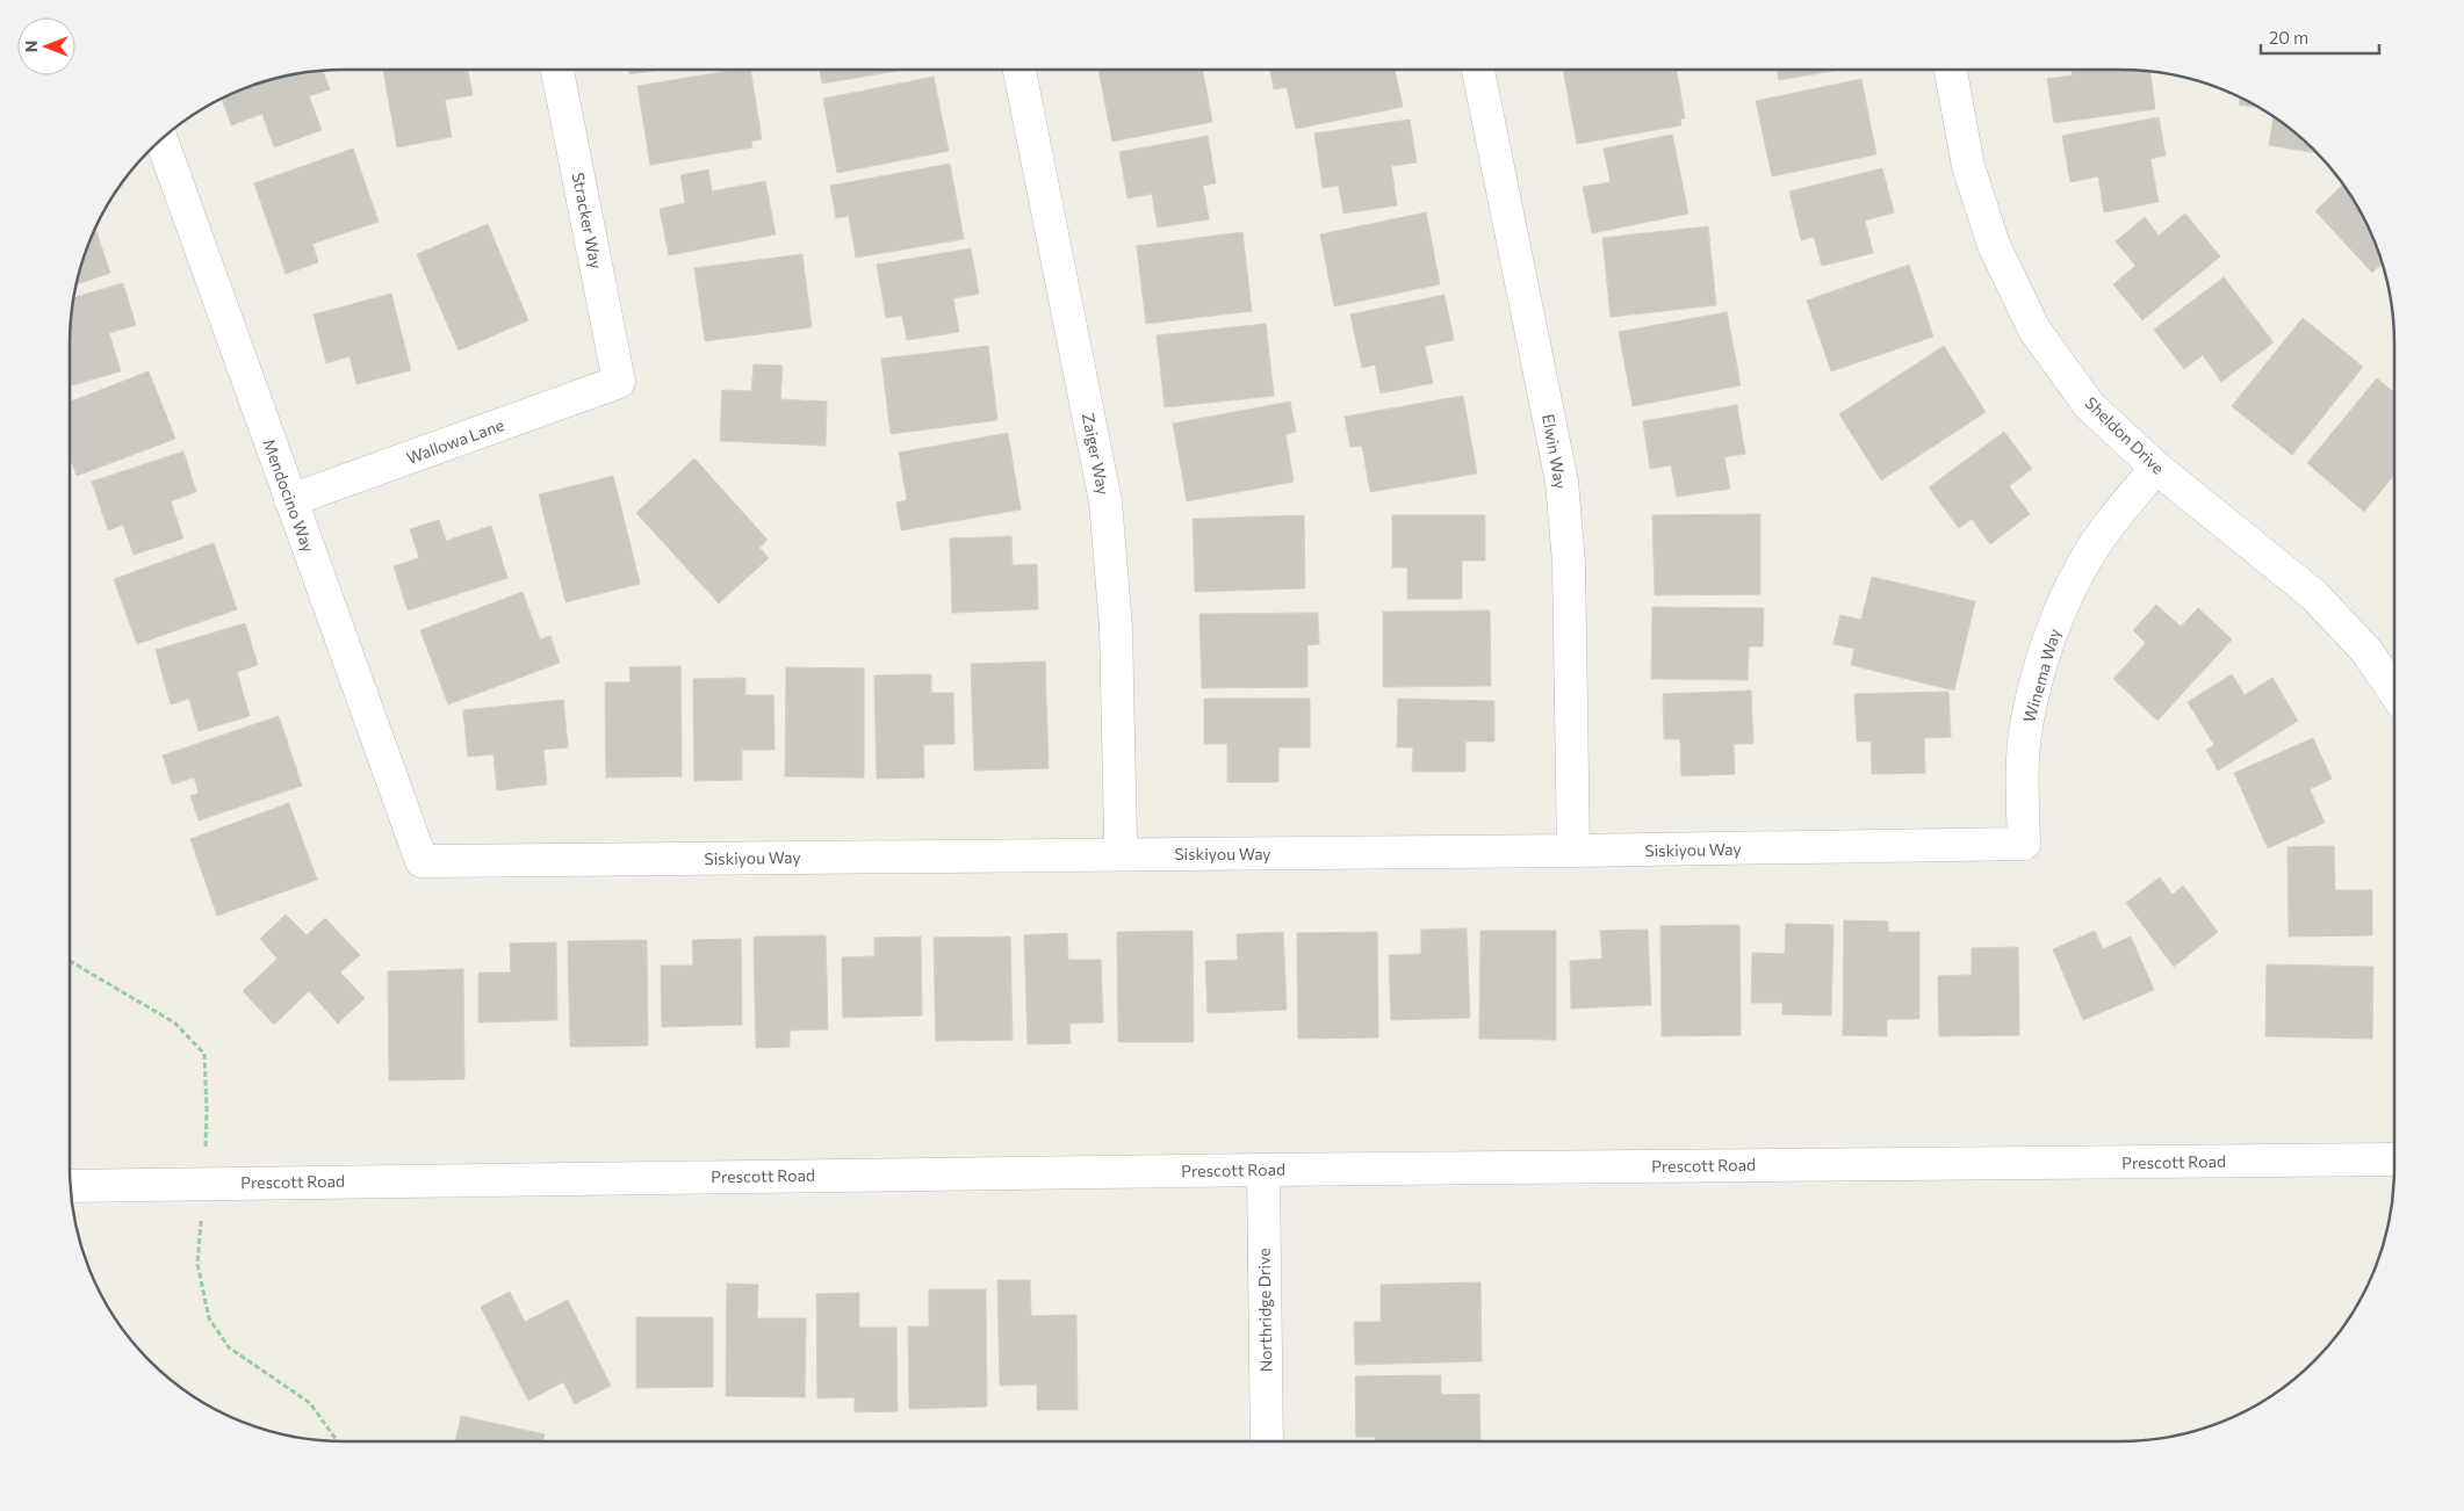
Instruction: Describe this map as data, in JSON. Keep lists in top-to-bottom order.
{
  "streets": {
    "street": [
      "Stracker Way",
      "Sheldon Drive",
      "Wallowa Lane",
      "Elwin Way",
      "Zaiger Way",
      "Mendocino Way",
      "Winema Way",
      "Siskiyou Way",
      "Prescott Road",
      "Northridge Drive"
    ]
  },
  "crossings": [
    ["Stracker Way", "Wallowa Lane"],
    ["Sheldon Drive", "Winema Way"],
    ["Wallowa Lane", "Mendocino Way"],
    ["Elwin Way", "Siskiyou Way"],
    ["Zaiger Way", "Siskiyou Way"],
    ["Mendocino Way", "Siskiyou Way"],
    ["Winema Way", "Siskiyou Way"],
    ["Prescott Road", "Northridge Drive"]
  ],
  "scale_bar": "20 m",
  "north": "left"
}
